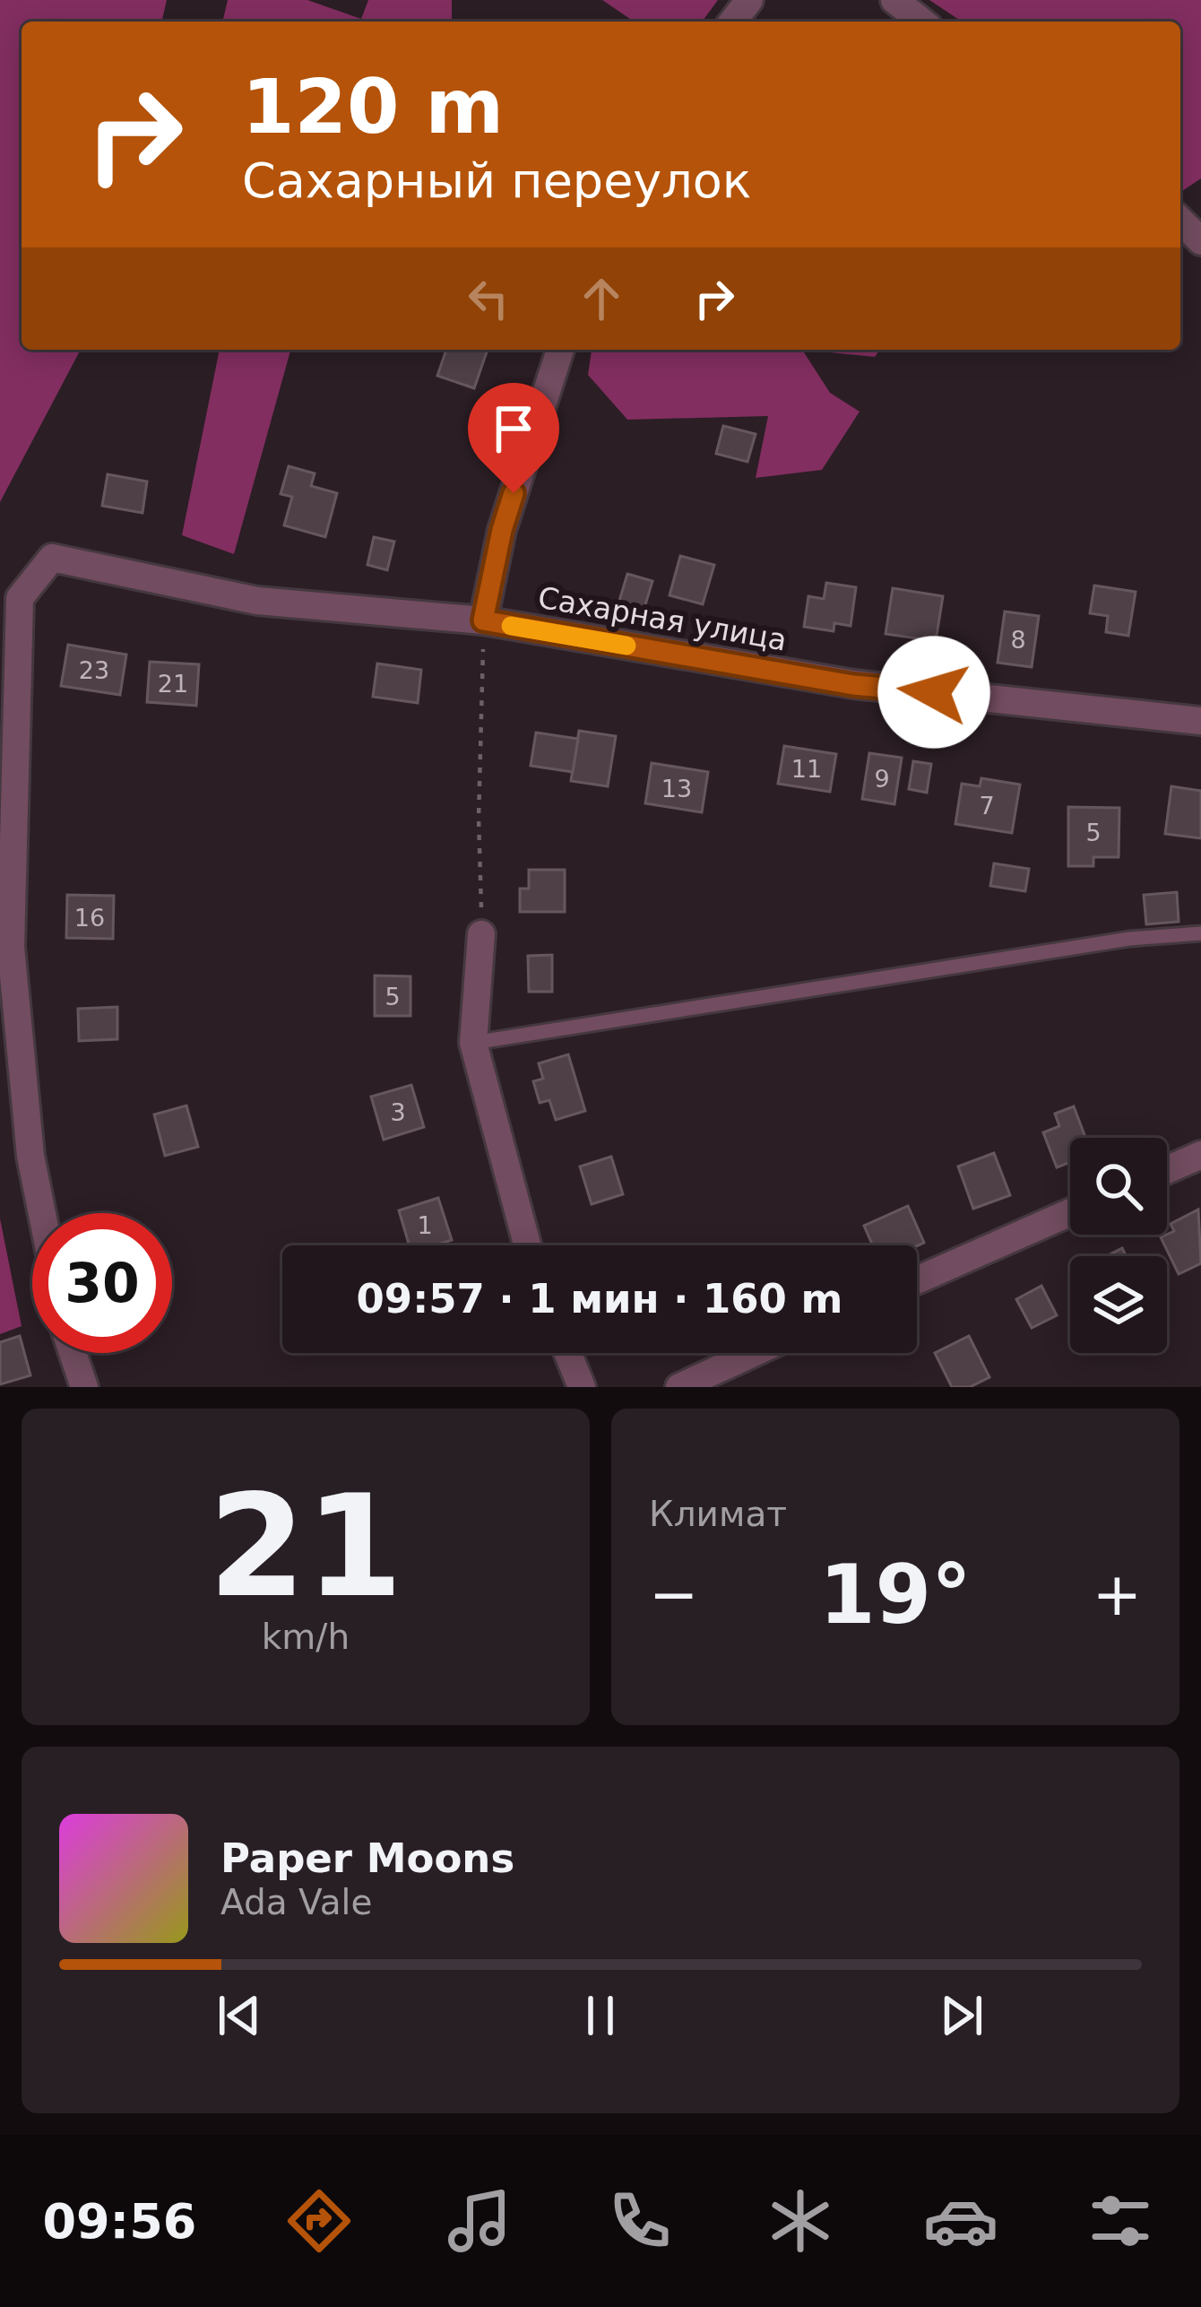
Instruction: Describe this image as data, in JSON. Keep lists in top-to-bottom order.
{
  "streets": {
    "street": ["Сахарная улица"]
  },
  "house_numbers": [
    "8",
    "23",
    "21",
    "11",
    "9",
    "13",
    "7",
    "5",
    "16",
    "5",
    "3",
    "1"
  ],
  "page": {
    "turn": ["120 m", "Сахарный переулок"],
    "limit": "30",
    "trip": "09:57 · 1 мин · 160 m",
    "tile": [
      ["21", "km/h"],
      "Климат"
    ],
    "heat": ["−", "19°", "+"],
    "song": ["Paper Moons", "Ada Vale"],
    "tabs": "09:56"
  }
}
